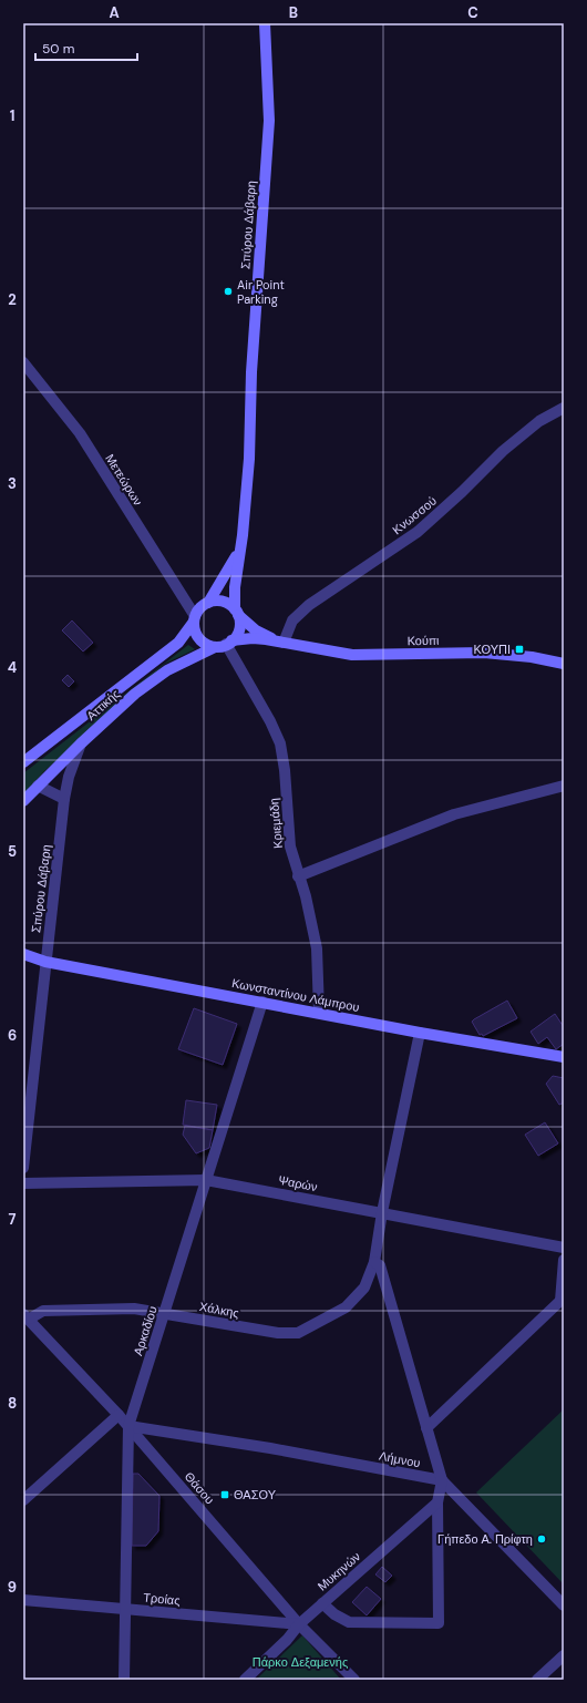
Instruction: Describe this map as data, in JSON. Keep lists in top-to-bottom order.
{
  "streets": {
    "street": [
      "Σπύρου Δάβαρη",
      "Μετεώρων",
      "Κνωσσού",
      "Κούπι",
      "Αττικής",
      "Κριεμάδη",
      "Κωνσταντίνου Λάμπρου",
      "Ψαρών",
      "Χάλκης",
      "Αρκαδίου",
      "Λήμνου",
      "Θάσου",
      "Μυκηνών",
      "Τροίας"
    ]
  },
  "crossings": [
    ["Σπύρου Δάβαρη", "Μετεώρων"],
    ["Σπύρου Δάβαρη", "Αττικής"],
    ["Σπύρου Δάβαρη", "Κριεμάδη"],
    ["Σπύρου Δάβαρη", "Κωνσταντίνου Λάμπρου"],
    ["Μετεώρων", "Αττικής"],
    ["Μετεώρων", "Κριεμάδη"],
    ["Κνωσσού", "Κούπι"],
    ["Αττικής", "Κριεμάδη"],
    ["Κριεμάδη", "Κωνσταντίνου Λάμπρου"],
    ["Κωνσταντίνου Λάμπρου", "Χάλκης"],
    ["Κωνσταντίνου Λάμπρου", "Αρκαδίου"],
    ["Ψαρών", "Χάλκης"],
    ["Ψαρών", "Αρκαδίου"],
    ["Χάλκης", "Αρκαδίου"],
    ["Χάλκης", "Λήμνου"],
    ["Χάλκης", "Θάσου"],
    ["Αρκαδίου", "Λήμνου"],
    ["Αρκαδίου", "Θάσου"],
    ["Αρκαδίου", "Τροίας"],
    ["Λήμνου", "Θάσου"],
    ["Θάσου", "Μυκηνών"],
    ["Θάσου", "Τροίας"],
    ["Μυκηνών", "Τροίας"]
  ],
  "parks": ["Πάρκο Δεξαμενής"],
  "places": {
    "other": ["Air Point Parking", "Γήπεδο Α. Πρίφτη"],
    "transit": ["ΚΟΥΠΙ", "ΘΑΣΟΥ"]
  },
  "scale_bar": "50 m",
  "grid": {
    "columns": ["A", "B", "C"],
    "rows": [
      "1",
      "2",
      "3",
      "4",
      "5",
      "6",
      "7",
      "8",
      "9"
    ]
  }
}
